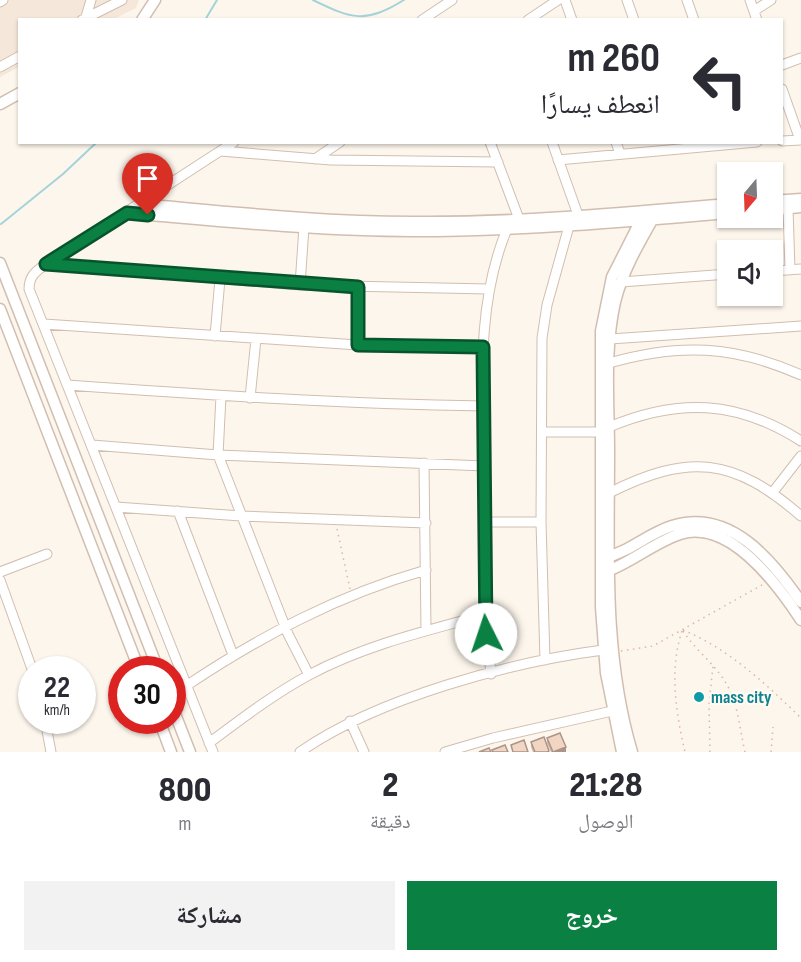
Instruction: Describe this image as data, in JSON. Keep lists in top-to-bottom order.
{
  "places": ["mass city"],
  "north": "bottom",
  "page": {
    "turn": ["260 m", "انعطف يسارًا"],
    "speed": "22 km/h",
    "limit": "30",
    "eta": [
      "21:28",
      "الوصول",
      "2",
      "دقيقة",
      "800",
      "m"
    ],
    "buttons": ["خروج", "مشاركة"]
  }
}
